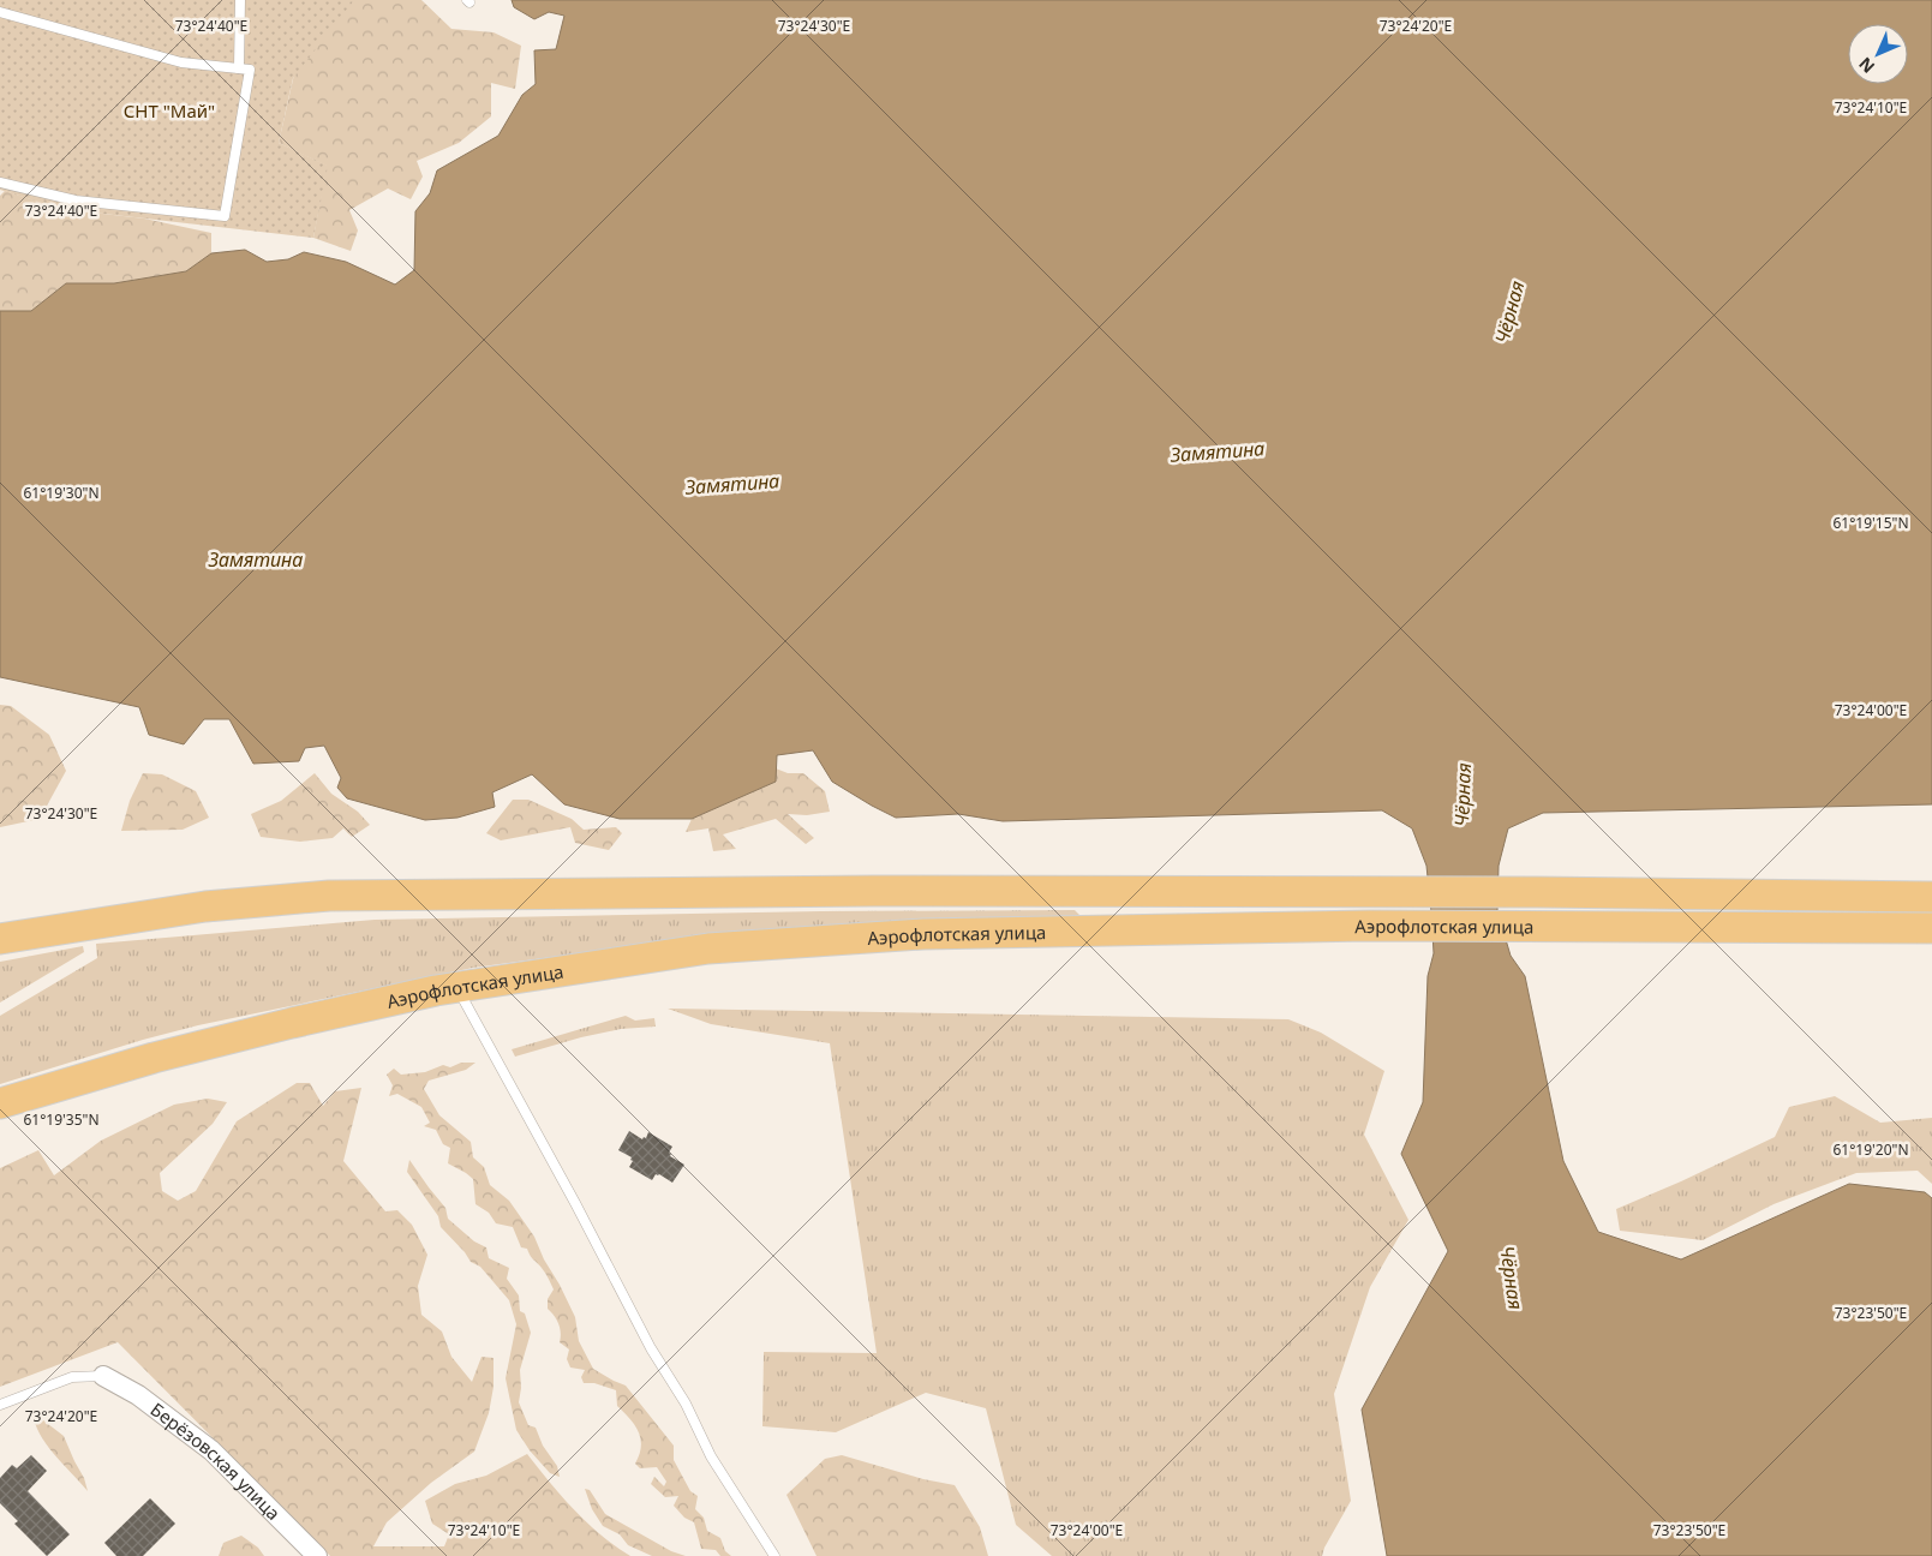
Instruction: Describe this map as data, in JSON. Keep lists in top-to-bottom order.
{
  "streets": {
    "main road": ["Аэрофлотская улица"],
    "street": ["Берёзовская улица"]
  },
  "water": ["Чёрная", "Замятина"],
  "parks": ["СНТ \"Май\""],
  "north": "bottom left",
  "coordinates": [
    "73°24'40\"E",
    "73°24'30\"E",
    "73°24'20\"E",
    "73°24'10\"E",
    "61°19'30\"N",
    "61°19'15\"N",
    "73°24'00\"E",
    "61°19'35\"N",
    "61°19'20\"N",
    "73°23'50\"E"
  ]
}
